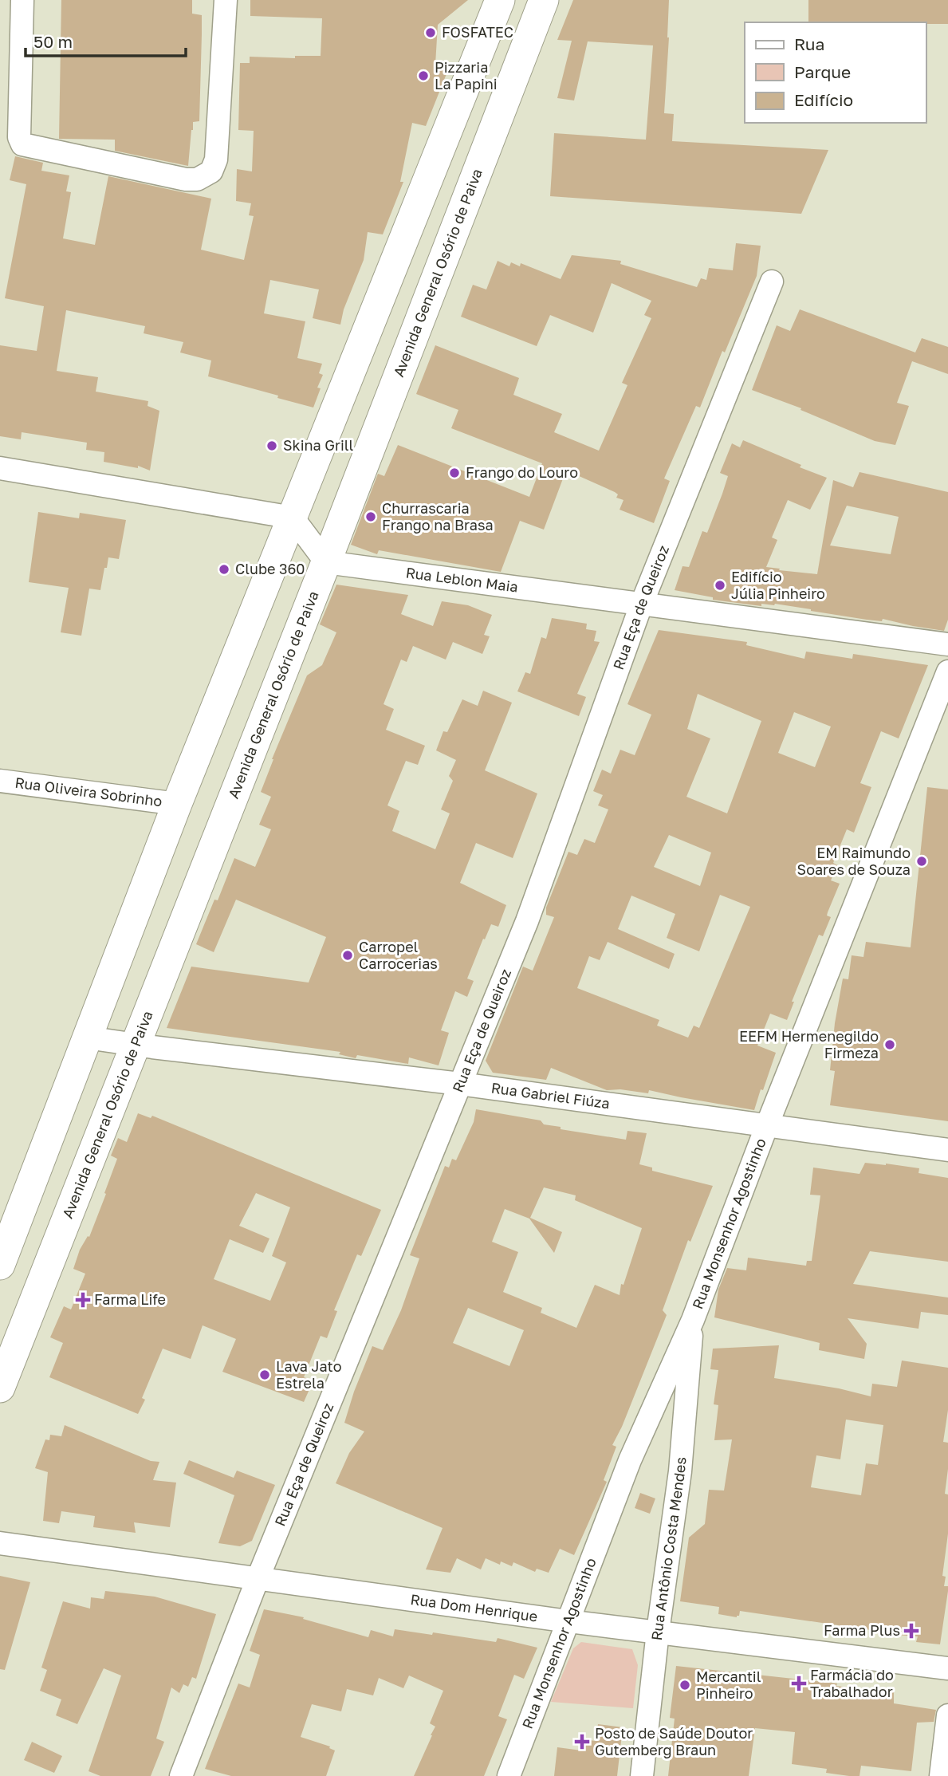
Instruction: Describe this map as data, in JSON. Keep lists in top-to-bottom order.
{
  "streets": {
    "main road": ["Avenida General Osório de Paiva"],
    "street": [
      "Rua Leblon Maia",
      "Rua Eça de Queiroz",
      "Rua Oliveira Sobrinho",
      "Rua Gabriel Fiúza",
      "Rua Monsenhor Agostinho",
      "Rua Antônio Costa Mendes",
      "Rua Dom Henrique"
    ]
  },
  "crossings": [
    ["Avenida General Osório de Paiva", "Rua Leblon Maia"],
    ["Avenida General Osório de Paiva", "Rua Gabriel Fiúza"],
    ["Rua Leblon Maia", "Rua Eça de Queiroz"],
    ["Rua Eça de Queiroz", "Rua Gabriel Fiúza"],
    ["Rua Eça de Queiroz", "Rua Dom Henrique"],
    ["Rua Gabriel Fiúza", "Rua Monsenhor Agostinho"],
    ["Rua Monsenhor Agostinho", "Rua Antônio Costa Mendes"],
    ["Rua Monsenhor Agostinho", "Rua Dom Henrique"],
    ["Rua Antônio Costa Mendes", "Rua Dom Henrique"]
  ],
  "places": {
    "other": [
      "FOSFATEC",
      "Pizzaria La Papini",
      "Skina Grill",
      "Frango do Louro",
      "Churrascaria Frango na Brasa",
      "Clube 360",
      "Edifício Júlia Pinheiro",
      "EM Raimundo Soares de Souza",
      "Carropel Carrocerias",
      "EEFM Hermenegildo Firmeza",
      "Lava Jato Estrela",
      "Mercantil Pinheiro"
    ],
    "health": [
      "Farma Life",
      "Farma Plus",
      "Farmácia do Trabalhador",
      "Posto de Saúde Doutor Gutemberg Braun"
    ]
  },
  "legend": ["Rua", "Parque", "Edifício"],
  "scale_bar": "50 m"
}
